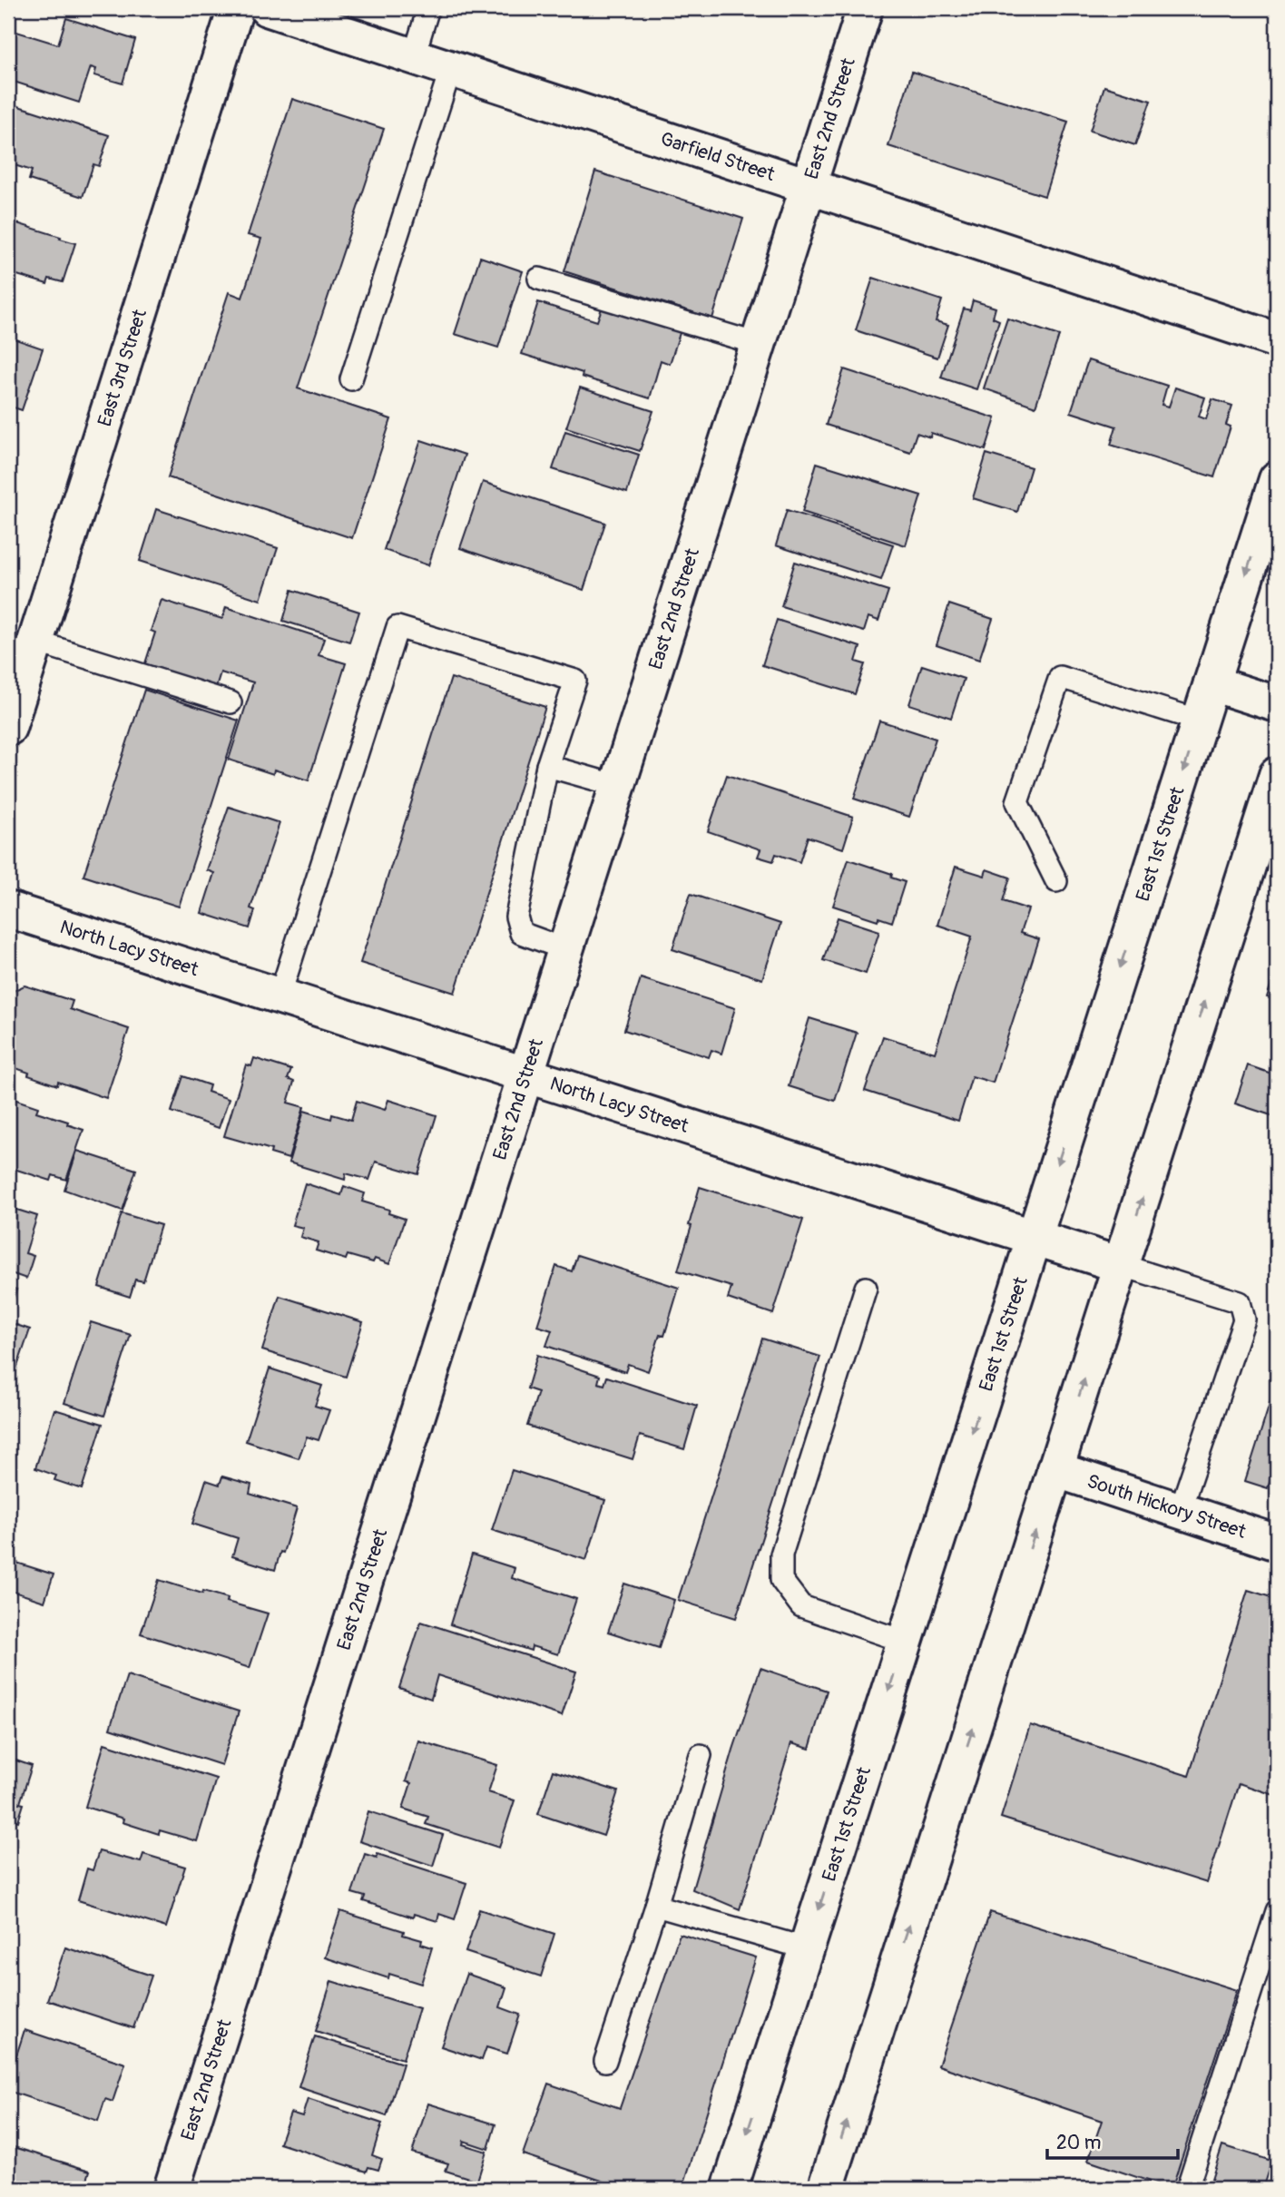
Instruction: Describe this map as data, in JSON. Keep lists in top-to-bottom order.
{
  "streets": {
    "street": [
      "East 2nd Street",
      "Garfield Street",
      "East 3rd Street",
      "East 1st Street",
      "North Lacy Street",
      "South Hickory Street"
    ]
  },
  "crossings": [
    ["East 2nd Street", "Garfield Street"],
    ["East 2nd Street", "North Lacy Street"],
    ["East 1st Street", "North Lacy Street"]
  ],
  "scale_bar": "20 m"
}
